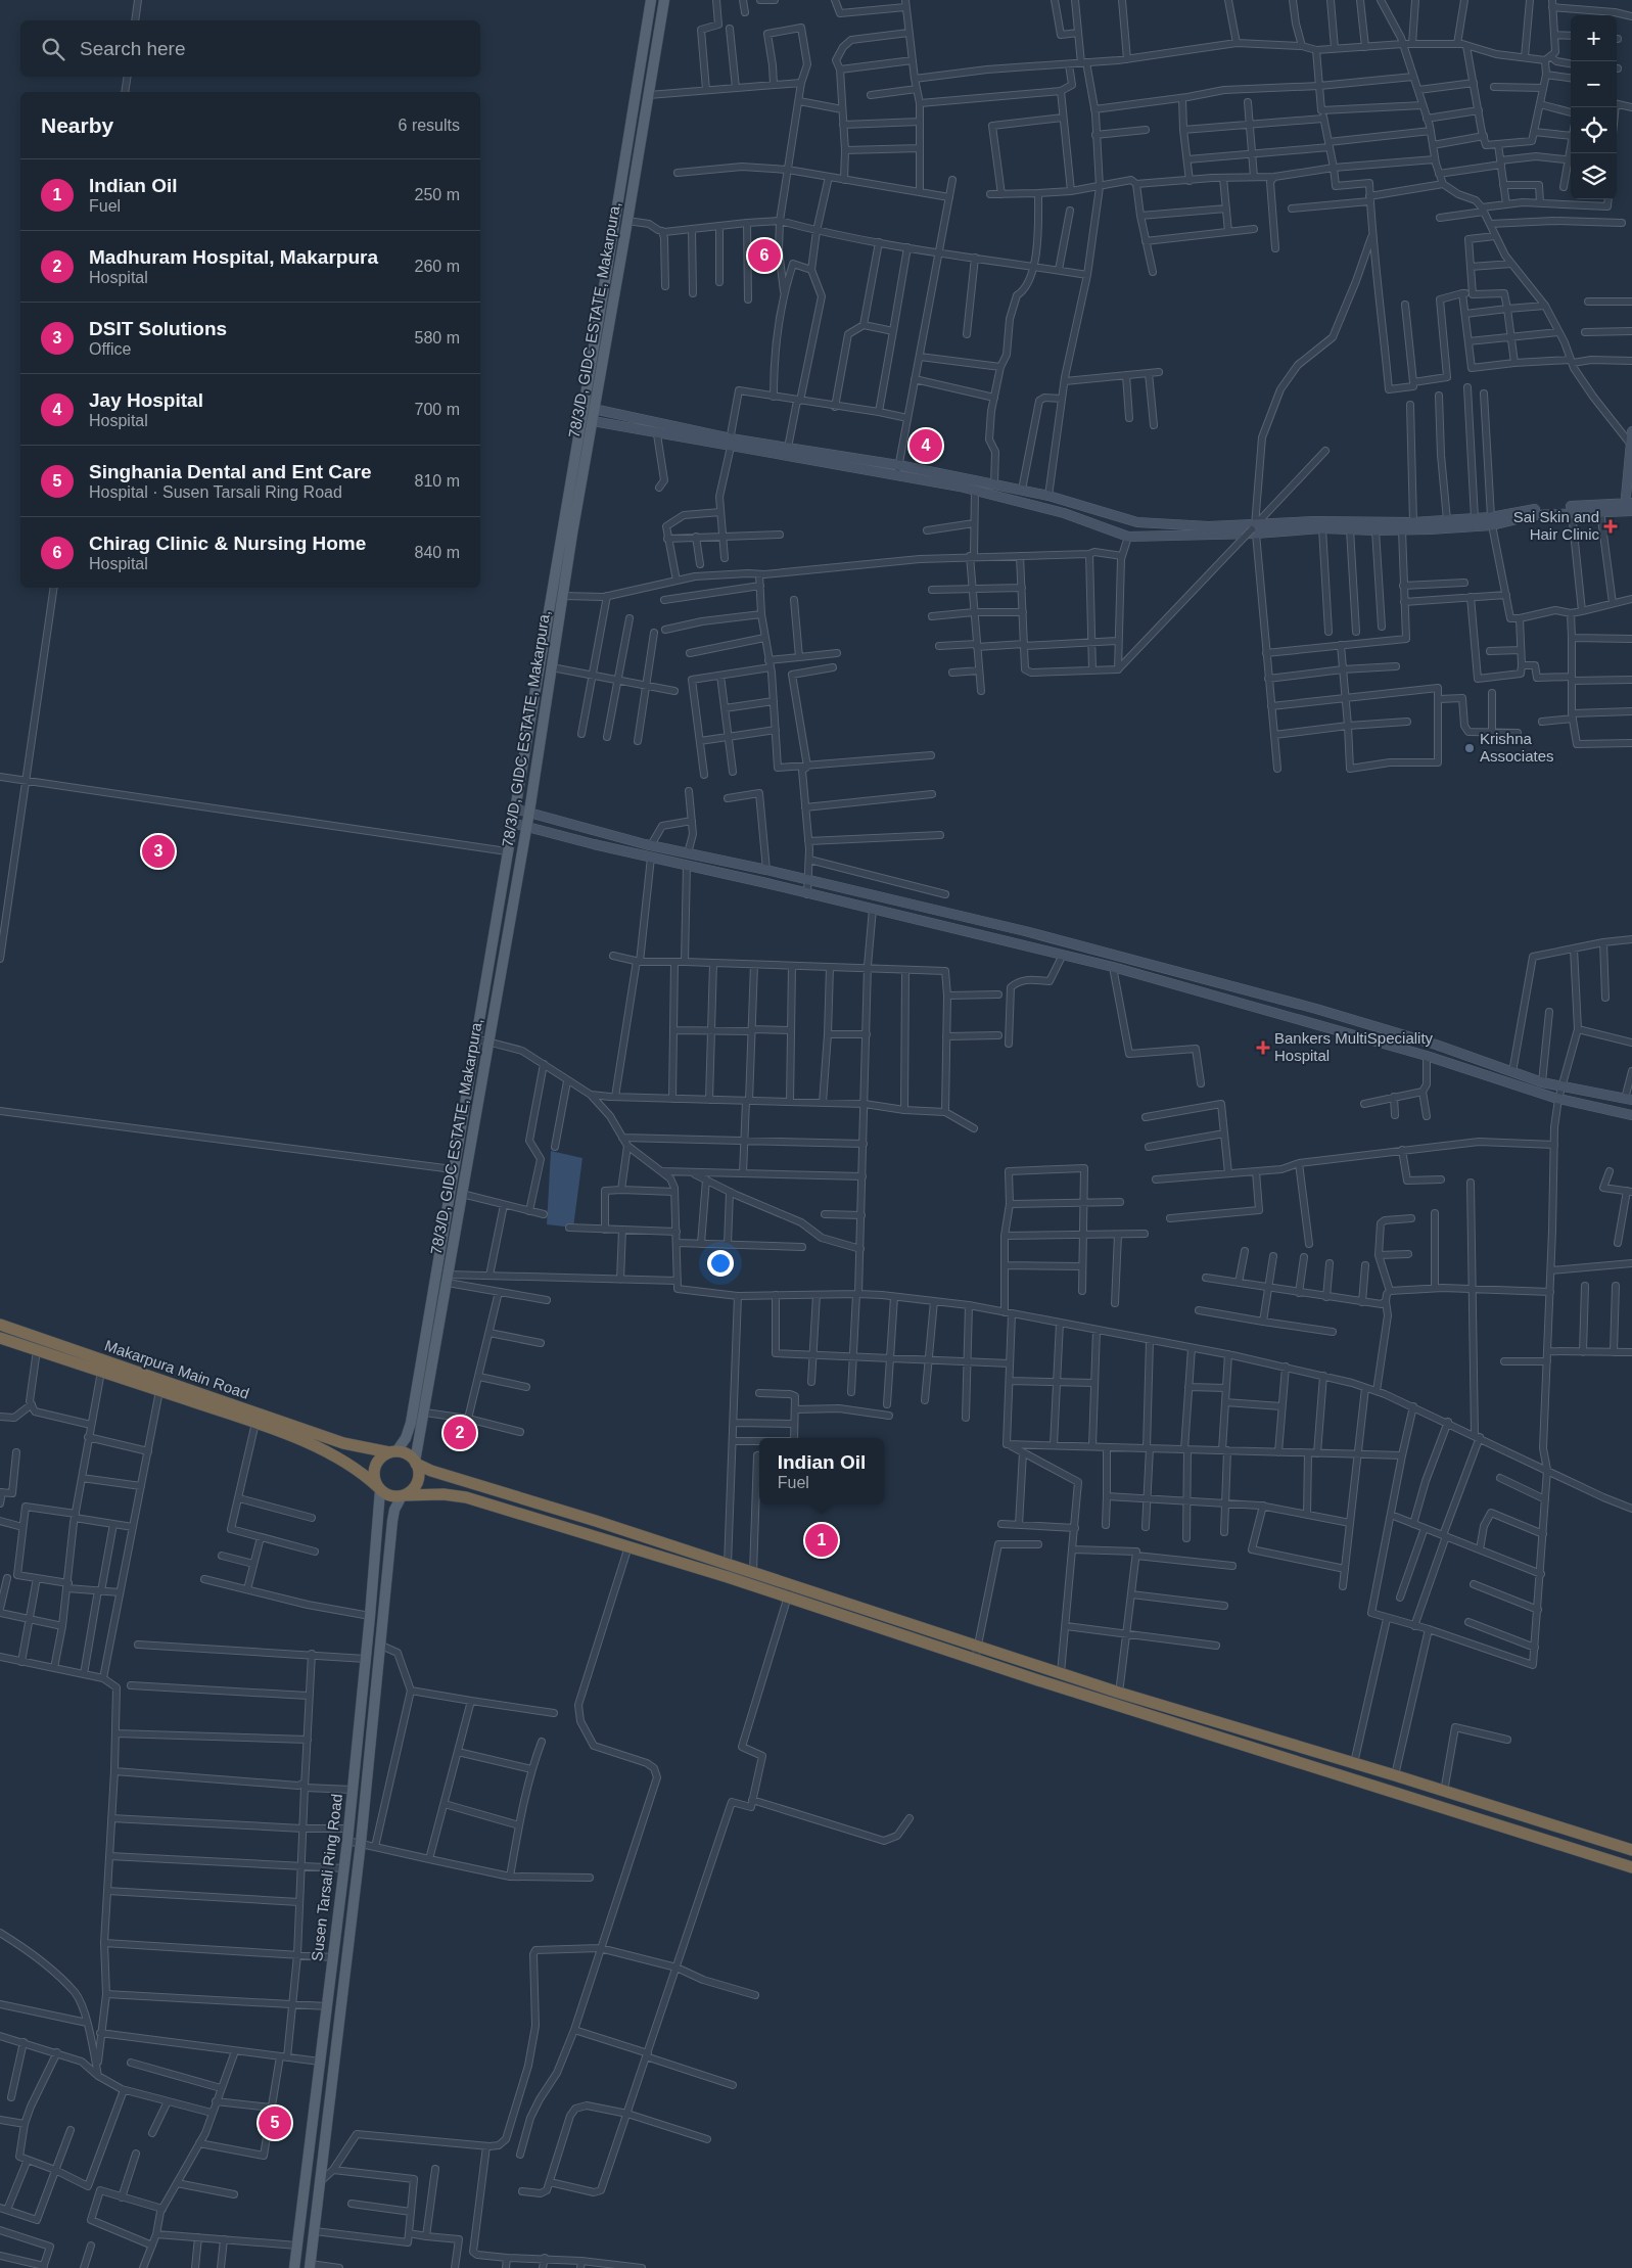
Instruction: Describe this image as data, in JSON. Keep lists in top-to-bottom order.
{
  "streets": {
    "highway": ["Makarpura Main Road"],
    "main road": ["78/3/D, GIDC ESTATE, Makarpura,", "Susen Tarsali Ring Road"]
  },
  "crossings": [
    ["78/3/D, GIDC ESTATE, Makarpura,", "Makarpura Main Road"],
    ["78/3/D, GIDC ESTATE, Makarpura,", "Susen Tarsali Ring Road"],
    ["Makarpura Main Road", "Susen Tarsali Ring Road"]
  ],
  "places": {
    "health": ["Sai Skin and Hair Clinic", "Bankers MultiSpeciality Hospital"],
    "other": ["Krishna Associates"]
  },
  "page": {
    "map_buttons": ["+", "−"],
    "search": "Search here",
    "heading": ["Nearby", "6 results"],
    "list": [
      {
        "mark": "1",
        "name": "Indian Oil",
        "note": "Fuel",
        "value": "250 m"
      },
      {
        "mark": "2",
        "name": "Madhuram Hospital, Makarpura",
        "note": "Hospital",
        "value": "260 m"
      },
      {
        "mark": "3",
        "name": "DSIT Solutions",
        "note": "Office",
        "value": "580 m"
      },
      {
        "mark": "4",
        "name": "Jay Hospital",
        "note": "Hospital",
        "value": "700 m"
      },
      {
        "mark": "5",
        "name": "Singhania Dental and Ent Care",
        "note": "Hospital · Susen Tarsali Ring Road",
        "value": "810 m"
      },
      {
        "mark": "6",
        "name": "Chirag Clinic & Nursing Home",
        "note": "Hospital",
        "value": "840 m"
      }
    ],
    "pins": [
      "6",
      "4",
      "3",
      "2",
      "1",
      "5"
    ],
    "popup": ["Indian Oil", "Fuel"]
  }
}
